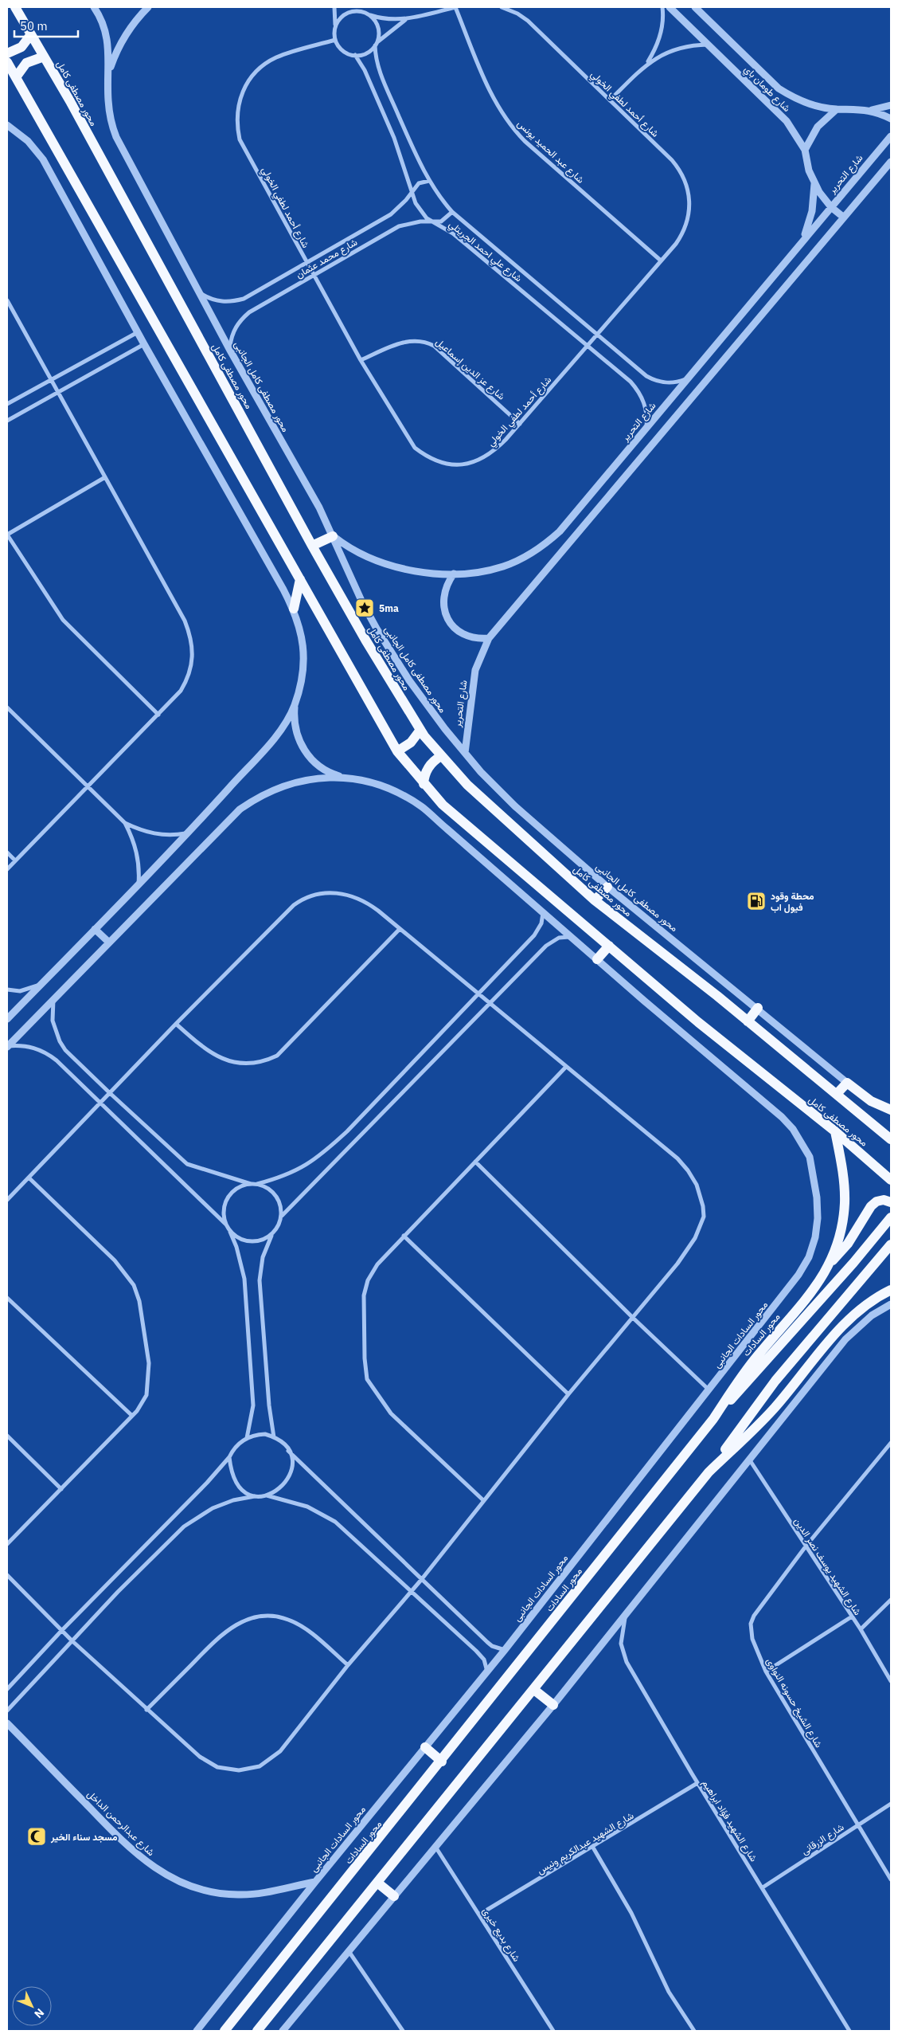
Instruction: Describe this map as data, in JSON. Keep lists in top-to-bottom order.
{
  "streets": {
    "main road": ["محور مصطفى كامل", "محور السادات"],
    "street": [
      "شارع طومان باي",
      "شارع أحمد لطفي الخولي",
      "شارع عبد الحميد يونس",
      "شارع التحرير",
      "شارع علي احمد الجريتلي",
      "شارع محمد عثمان",
      "شارع عز الدين إسماعيل",
      "محور مصطفى كامل الجانبى",
      "محور السادات الجانبى",
      "شارع الشهيد يوسف نصر الدين",
      "شارع الشيخ حسونه النواوى",
      "شارع الشهيد فؤاد ابراهيم",
      "شارع عبدالرحمن الداخل",
      "شارع الزرقانى",
      "شارع الشهيد عبدالكريم ونيس",
      "شارع بديع خيرى"
    ]
  },
  "crossings": [
    ["شارع طومان باي", "شارع التحرير"],
    ["محور مصطفى كامل", "محور السادات"],
    ["شارع أحمد لطفي الخولي", "شارع عبد الحميد يونس"],
    ["شارع أحمد لطفي الخولي", "شارع علي احمد الجريتلي"],
    ["شارع أحمد لطفي الخولي", "شارع محمد عثمان"],
    ["شارع أحمد لطفي الخولي", "شارع عز الدين إسماعيل"],
    ["شارع التحرير", "شارع علي احمد الجريتلي"],
    ["شارع التحرير", "محور مصطفى كامل الجانبى"],
    ["شارع علي احمد الجريتلي", "شارع محمد عثمان"],
    ["شارع محمد عثمان", "محور مصطفى كامل الجانبى"],
    ["محور السادات الجانبى", "شارع عبدالرحمن الداخل"],
    ["شارع الشهيد يوسف نصر الدين", "شارع الشيخ حسونه النواوى"],
    ["شارع الشيخ حسونه النواوى", "شارع الزرقانى"],
    ["شارع الشهيد فؤاد ابراهيم", "شارع الزرقانى"],
    ["شارع الشهيد فؤاد ابراهيم", "شارع الشهيد عبدالكريم ونيس"],
    ["شارع الشهيد عبدالكريم ونيس", "شارع بديع خيرى"]
  ],
  "places": {
    "place": ["5ma"],
    "fuel station": ["محطة وقود فيول اب"],
    "mosque": ["مسجد سناء الخير"]
  },
  "scale_bar": "50 m",
  "north": "bottom right"
}
